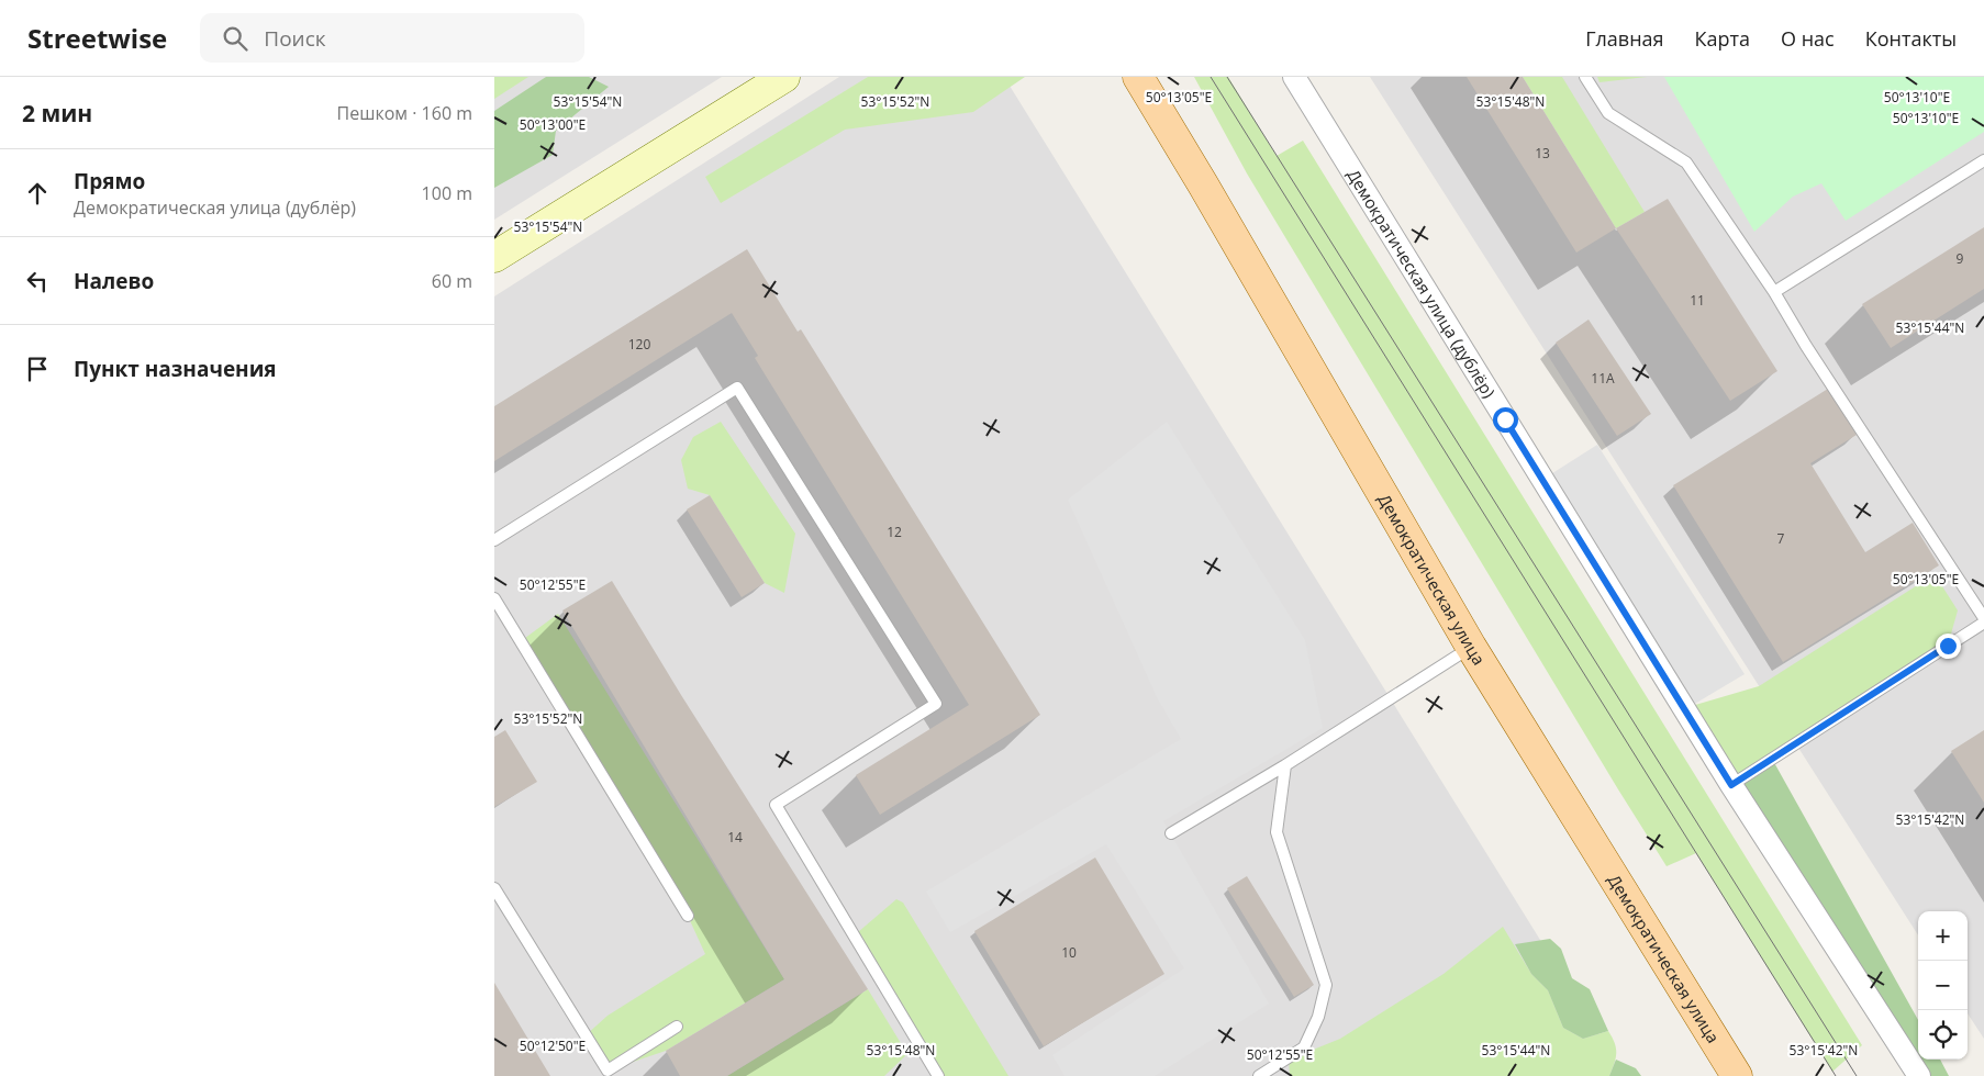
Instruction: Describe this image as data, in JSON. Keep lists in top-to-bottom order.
{
  "streets": {
    "main road": ["Демократическая улица"],
    "street": ["Демократическая улица (дублёр)"]
  },
  "house_numbers": [
    "13",
    "9",
    "11",
    "120",
    "11А",
    "12",
    "7",
    "14",
    "10"
  ],
  "page": {
    "header": "Streetwise",
    "search": "Поиск",
    "nav": [
      "Главная",
      "Карта",
      "О нас",
      "Контакты"
    ],
    "heading": ["2 мин", "Пешком · 160 m"],
    "list": [
      ["Прямо", "Демократическая улица (дублёр)", "100 m"],
      ["Налево", "60 m"],
      "Пункт назначения"
    ],
    "map_buttons": ["+", "−"]
  },
  "coordinates": [
    "50°13'10\"E",
    "50°13'05\"E",
    "53°15'54\"N",
    "53°15'52\"N",
    "53°15'48\"N",
    "50°13'00\"E",
    "53°15'44\"N",
    "50°12'55\"E",
    "53°15'42\"N",
    "50°12'50\"E"
  ]
}
